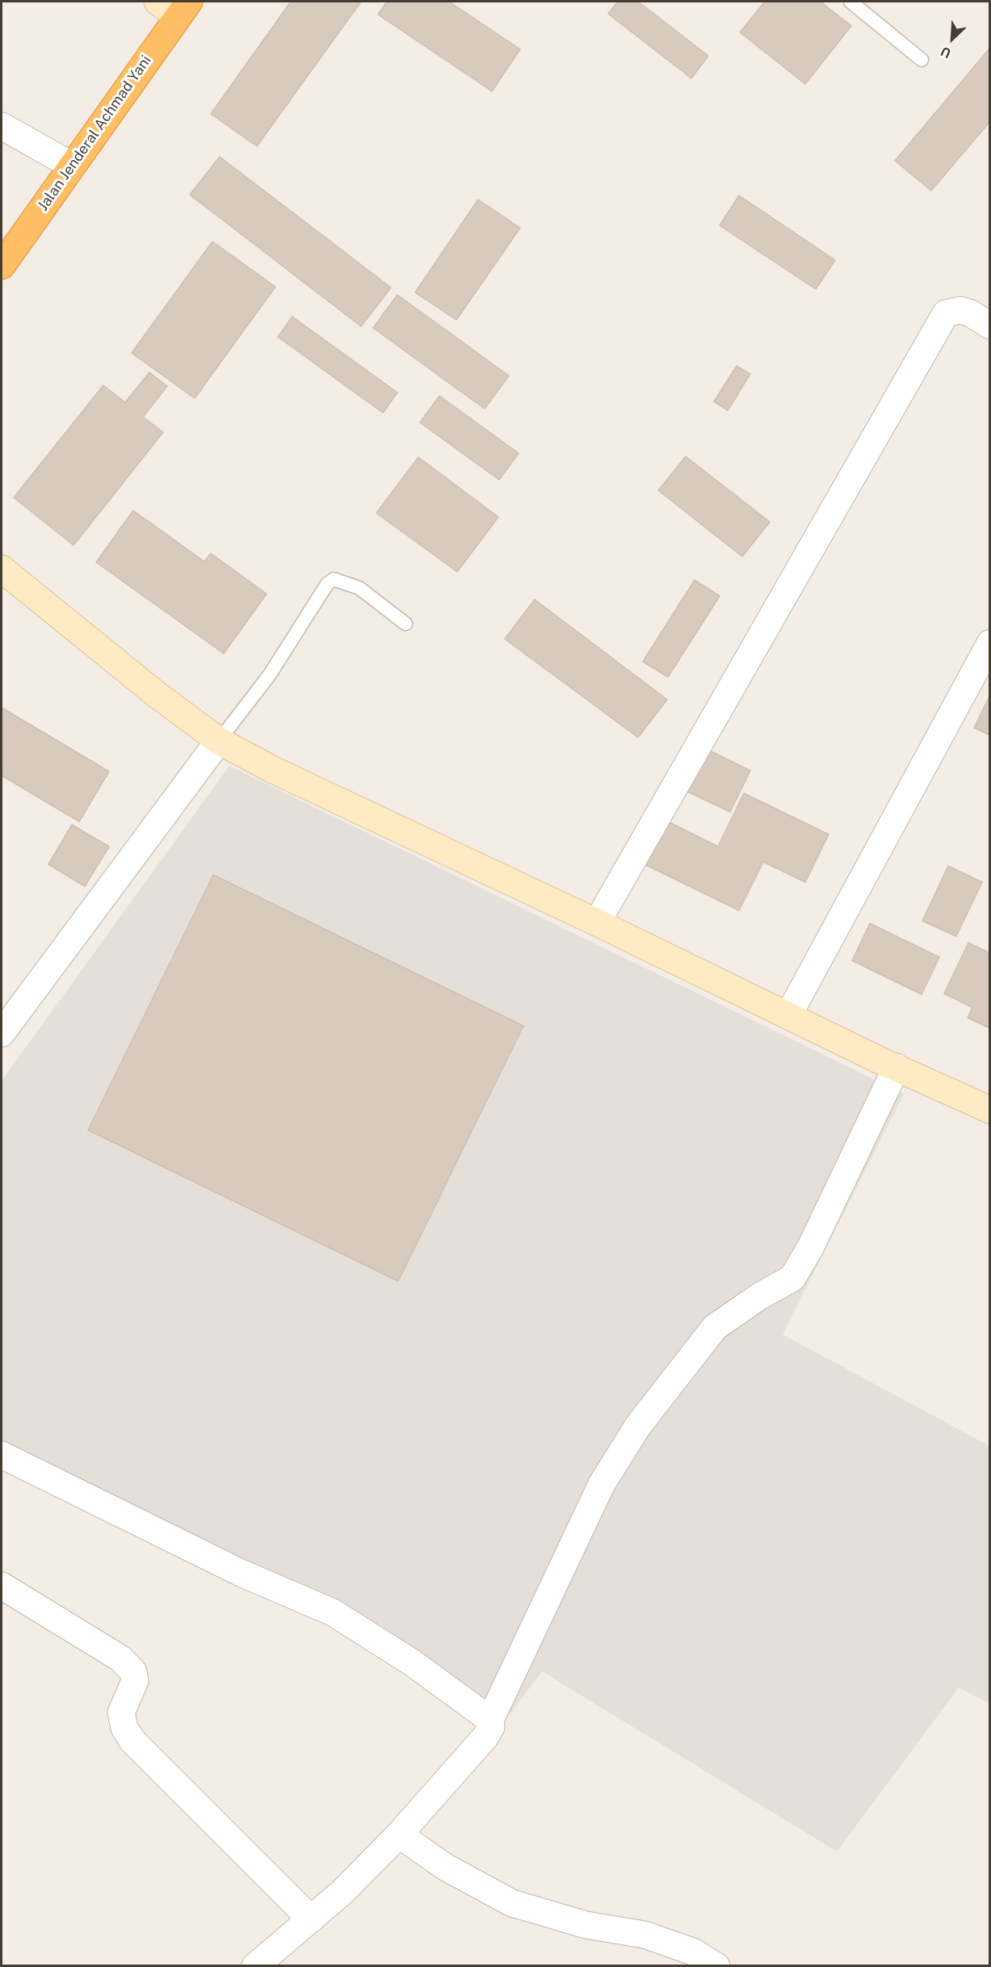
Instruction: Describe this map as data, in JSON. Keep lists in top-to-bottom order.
{
  "streets": {
    "highway": ["Jalan Jenderal Achmad Yani"]
  },
  "north": "bottom left"
}
